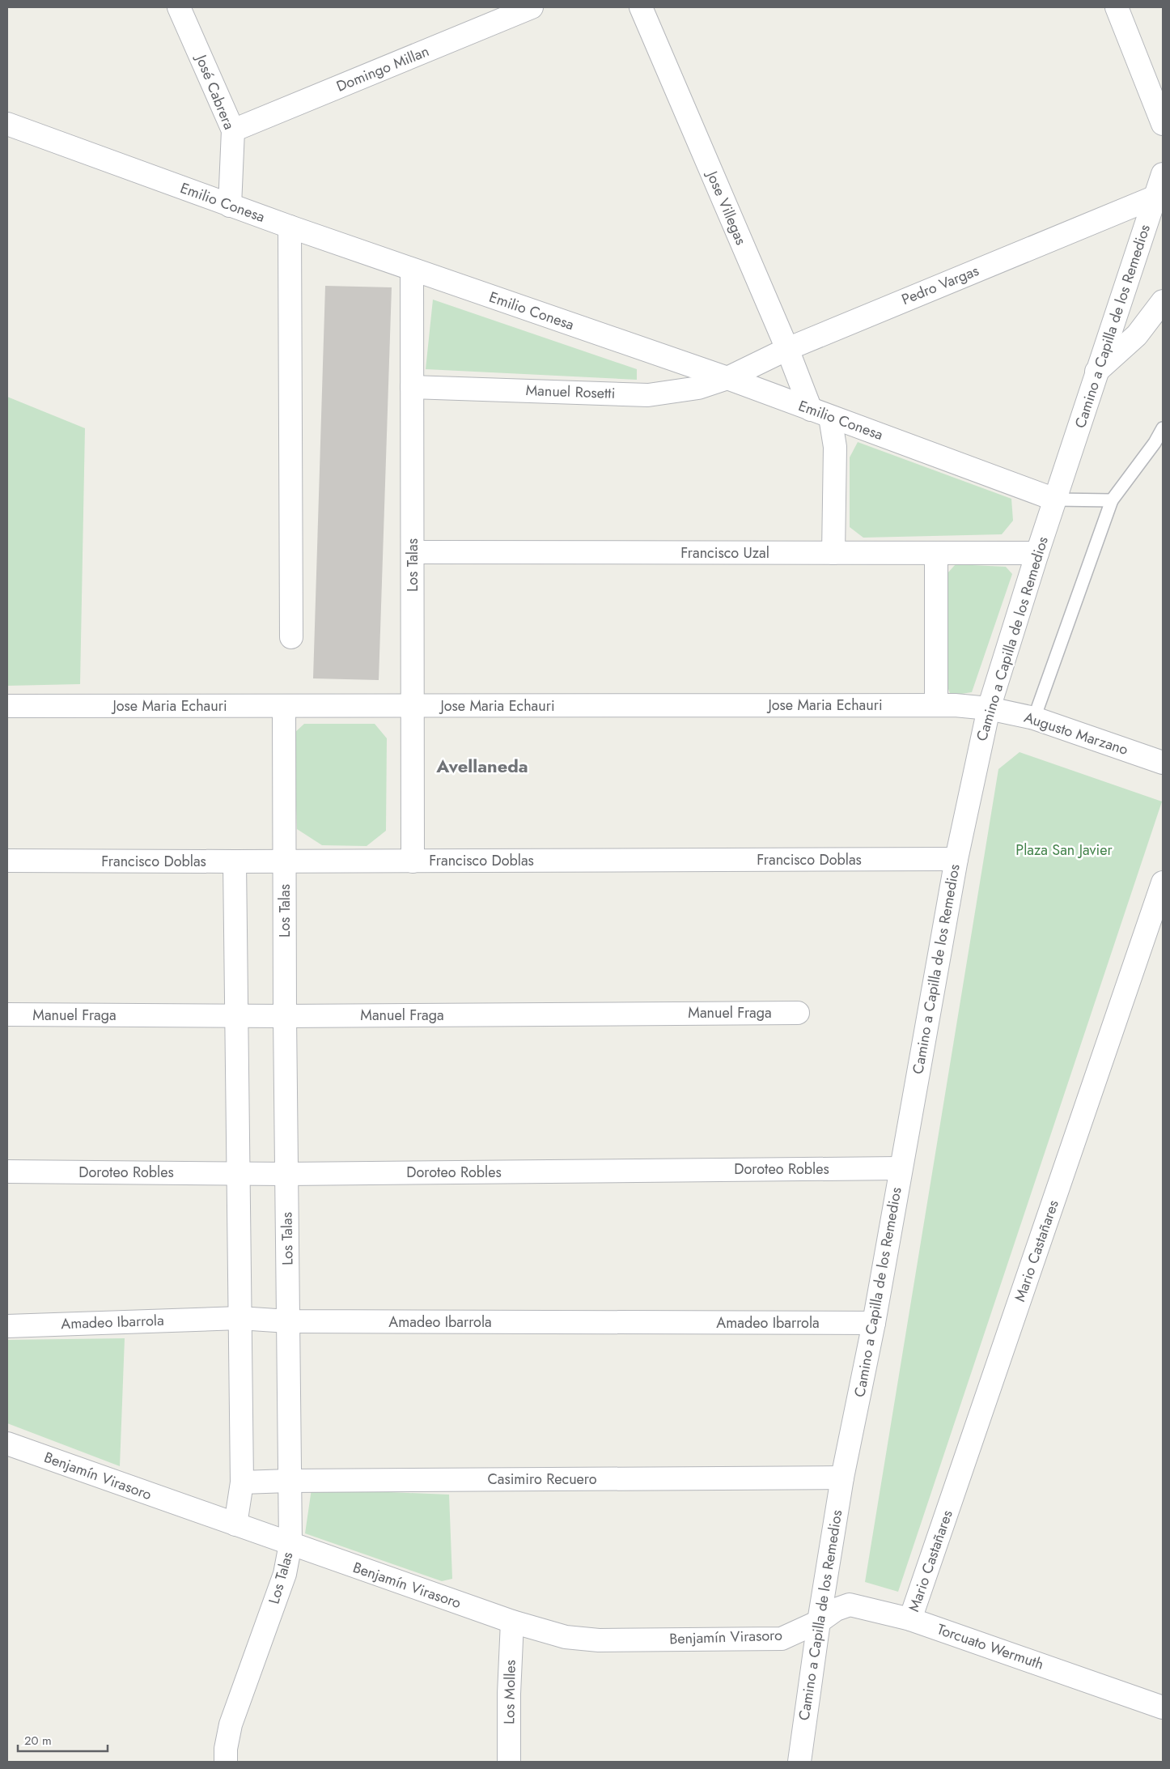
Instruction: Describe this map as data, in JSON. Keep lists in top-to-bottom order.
{
  "streets": {
    "street": [
      "Domingo Millan",
      "José Cabrera",
      "Emilio Conesa",
      "Jose Villegas",
      "Pedro Vargas",
      "Camino a Capilla de los Remedios",
      "Manuel Rosetti",
      "Francisco Uzal",
      "Los Talas",
      "Jose Maria Echauri",
      "Augusto Marzano",
      "Francisco Doblas",
      "Manuel Fraga",
      "Doroteo Robles",
      "Mario Castañares",
      "Amadeo Ibarrola",
      "Benjamín Virasoro",
      "Casimiro Recuero",
      "Torcuato Wermuth",
      "Los Molles"
    ]
  },
  "crossings": [
    ["Domingo Millan", "José Cabrera"],
    ["José Cabrera", "Emilio Conesa"],
    ["Emilio Conesa", "Jose Villegas"],
    ["Emilio Conesa", "Pedro Vargas"],
    ["Emilio Conesa", "Camino a Capilla de los Remedios"],
    ["Emilio Conesa", "Manuel Rosetti"],
    ["Emilio Conesa", "Los Talas"],
    ["Jose Villegas", "Pedro Vargas"],
    ["Jose Villegas", "Francisco Uzal"],
    ["Pedro Vargas", "Camino a Capilla de los Remedios"],
    ["Pedro Vargas", "Manuel Rosetti"],
    ["Camino a Capilla de los Remedios", "Francisco Uzal"],
    ["Camino a Capilla de los Remedios", "Jose Maria Echauri"],
    ["Camino a Capilla de los Remedios", "Augusto Marzano"],
    ["Camino a Capilla de los Remedios", "Francisco Doblas"],
    ["Camino a Capilla de los Remedios", "Doroteo Robles"],
    ["Camino a Capilla de los Remedios", "Amadeo Ibarrola"],
    ["Camino a Capilla de los Remedios", "Benjamín Virasoro"],
    ["Camino a Capilla de los Remedios", "Casimiro Recuero"],
    ["Camino a Capilla de los Remedios", "Torcuato Wermuth"],
    ["Manuel Rosetti", "Los Talas"],
    ["Francisco Uzal", "Los Talas"],
    ["Los Talas", "Jose Maria Echauri"],
    ["Los Talas", "Francisco Doblas"],
    ["Los Talas", "Manuel Fraga"],
    ["Los Talas", "Doroteo Robles"],
    ["Los Talas", "Amadeo Ibarrola"],
    ["Los Talas", "Benjamín Virasoro"],
    ["Los Talas", "Casimiro Recuero"],
    ["Jose Maria Echauri", "Augusto Marzano"],
    ["Mario Castañares", "Torcuato Wermuth"],
    ["Benjamín Virasoro", "Torcuato Wermuth"],
    ["Benjamín Virasoro", "Los Molles"]
  ],
  "districts": ["Avellaneda"],
  "parks": ["Plaza San Javier"],
  "scale_bar": "20 m"
}
